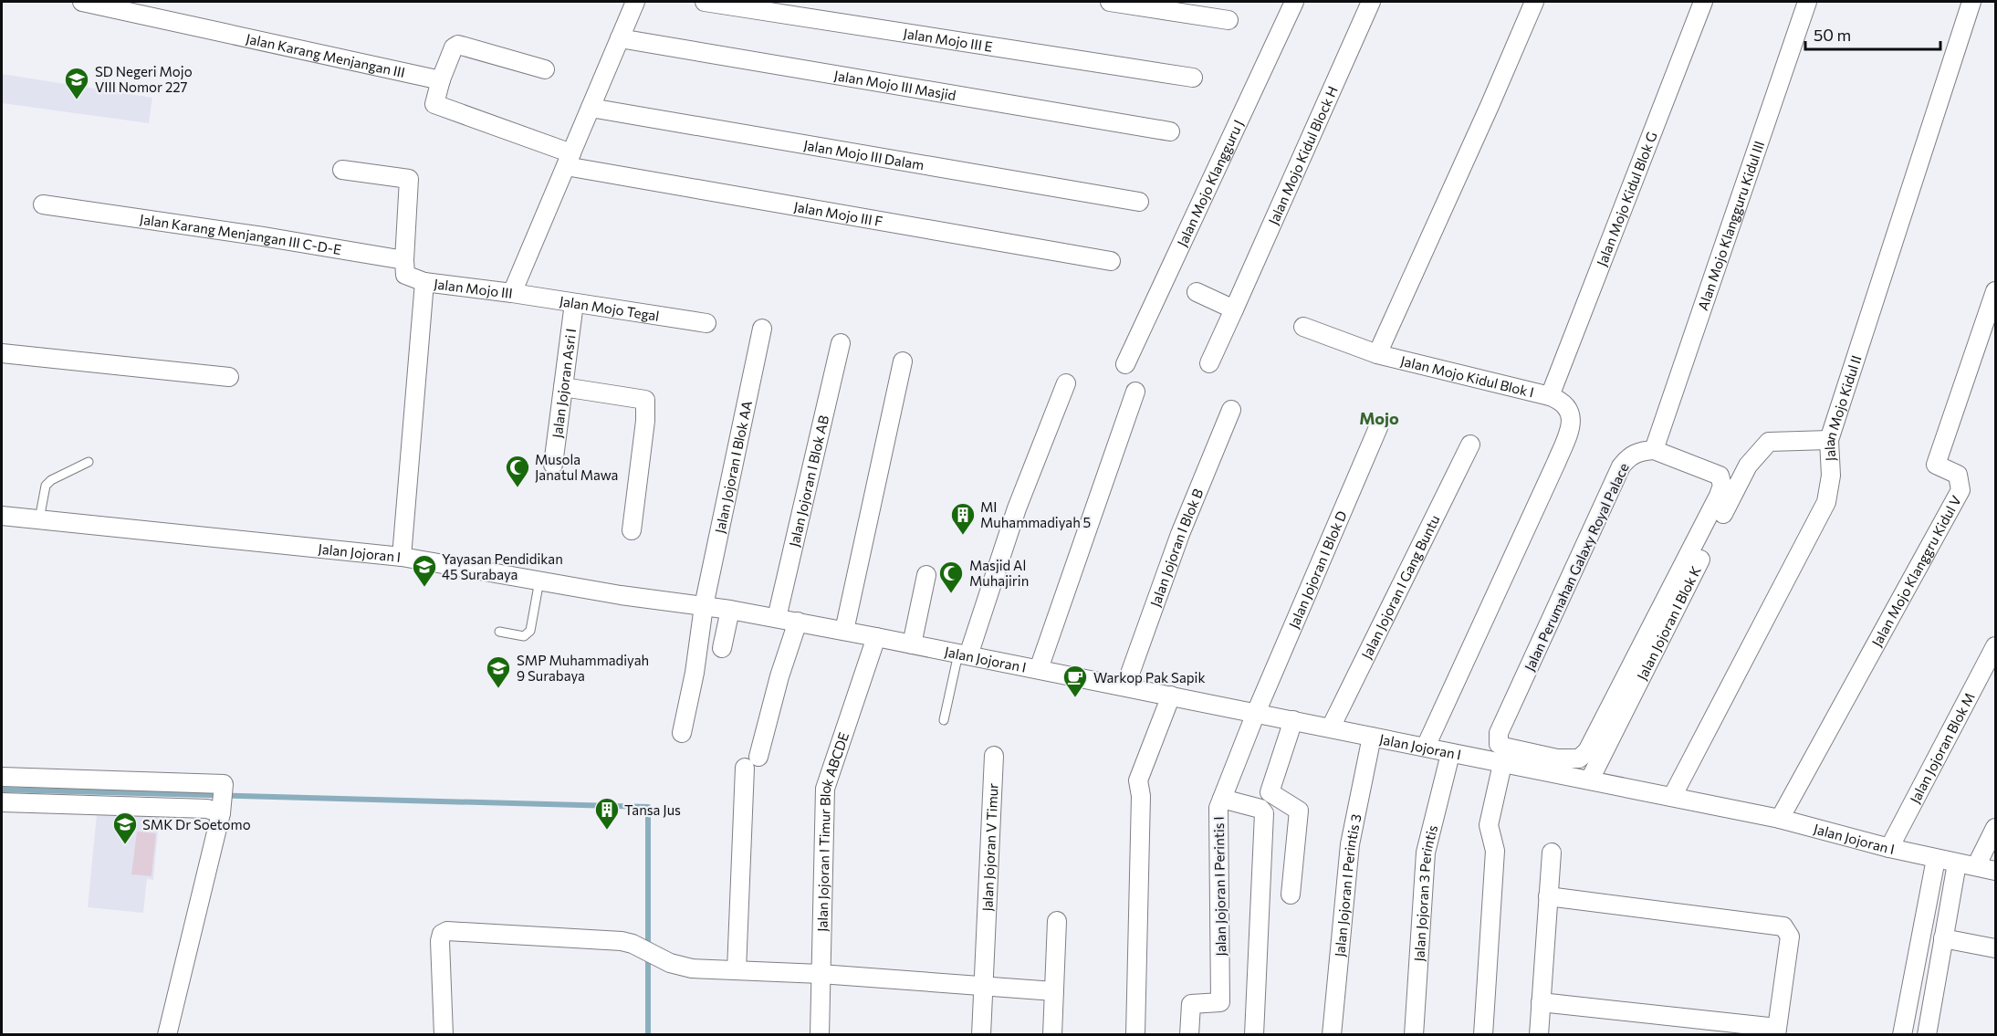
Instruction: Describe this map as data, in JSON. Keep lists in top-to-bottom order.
{
  "streets": {
    "street": [
      "Jalan Mojo III E",
      "Jalan Karang Menjangan III",
      "Jalan Mojo III Masjid",
      "Jalan Mojo III Dalam",
      "Jalan Mojo Kidul Block H",
      "Jalan Mojo Klangguru J",
      "Jalan Mojo Kidul Blok G",
      "Jalan Mojo III F",
      "Alan Mojo Klangguru Kidul III",
      "Jalan Karang Menjangan III C-D-E",
      "Jalan Mojo III",
      "Jalan Mojo Tegal",
      "Jalan Mojo Kidul Blok I",
      "Jalan Jojoran Asri I",
      "Jalan Mojo Kidul II",
      "Jalan Jojoran I Blok AA",
      "Jalan Jojoran I Blok AB",
      "Jalan Jojoran I Blok B",
      "Jalan Jojoran I",
      "Jalan Perumahan Galaxy Royal Palace",
      "Jalan Jojoran I Blok D",
      "Jalan Mojo Klanggru Kidul V",
      "Jalan Jojoran I Gang Buntu",
      "Jalan Jojoran I Blok K",
      "Jalan Jojoran Blok M",
      "Jalan Jojoran I Timur Blok ABCDE",
      "Jalan Jojoran V Timur",
      "Jalan Jojoran I Perintis 3",
      "Jalan Jojoran I Perintis I",
      "Jalan Jojoran 3 Perintis"
    ]
  },
  "crossings": [
    ["Jalan Karang Menjangan III", "Jalan Mojo III F"],
    ["Jalan Mojo III Masjid", "Jalan Mojo III"],
    ["Jalan Mojo III Dalam", "Jalan Mojo III"],
    ["Jalan Mojo Kidul Blok G", "Jalan Mojo Kidul Blok I"],
    ["Jalan Mojo III F", "Jalan Mojo III"],
    ["Alan Mojo Klangguru Kidul III", "Jalan Perumahan Galaxy Royal Palace"],
    ["Jalan Mojo III", "Jalan Mojo Tegal"],
    ["Jalan Mojo III", "Jalan Jojoran I"],
    ["Jalan Mojo Tegal", "Jalan Jojoran Asri I"],
    ["Jalan Mojo Kidul Blok I", "Jalan Jojoran I"],
    ["Jalan Mojo Kidul II", "Jalan Jojoran I"],
    ["Jalan Mojo Kidul II", "Jalan Jojoran I Blok K"],
    ["Jalan Jojoran I Blok AA", "Jalan Jojoran I"],
    ["Jalan Jojoran I Blok AB", "Jalan Jojoran I"],
    ["Jalan Jojoran I Blok B", "Jalan Jojoran I"],
    ["Jalan Jojoran I", "Jalan Jojoran I Blok D"],
    ["Jalan Jojoran I", "Jalan Mojo Klanggru Kidul V"],
    ["Jalan Jojoran I", "Jalan Jojoran I Gang Buntu"],
    ["Jalan Jojoran I", "Jalan Jojoran I Blok K"],
    ["Jalan Jojoran I", "Jalan Jojoran Blok M"],
    ["Jalan Jojoran I", "Jalan Jojoran I Timur Blok ABCDE"],
    ["Jalan Jojoran I", "Jalan Jojoran I Perintis 3"],
    ["Jalan Jojoran I", "Jalan Jojoran I Perintis I"],
    ["Jalan Jojoran I", "Jalan Jojoran 3 Perintis"],
    ["Jalan Jojoran I Blok D", "Jalan Jojoran I Perintis I"]
  ],
  "districts": ["Mojo"],
  "places": {
    "school or university": [
      "SD Negeri Mojo VIII Nomor 227",
      "Yayasan Pendidikan 45 Surabaya",
      "SMP Muhammadiyah 9 Surabaya",
      "SMK Dr Soetomo"
    ],
    "mosque": ["Musola Janatul Mawa", "Masjid Al Muhajirin"],
    "building": ["MI Muhammadiyah 5", "Tansa Jus"],
    "cafe": ["Warkop Pak Sapik"]
  },
  "scale_bar": "50 m"
}
